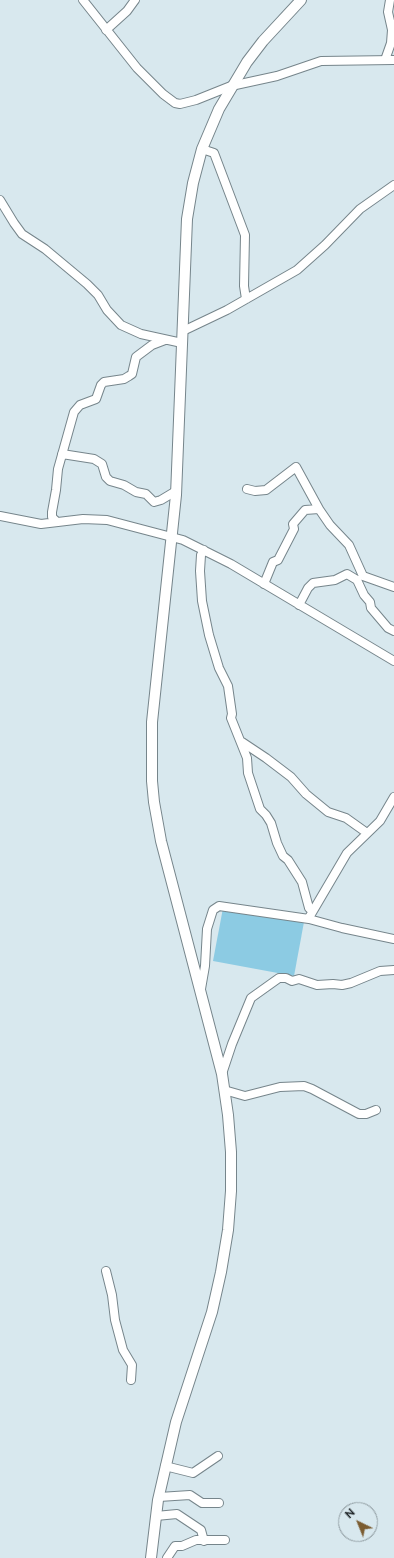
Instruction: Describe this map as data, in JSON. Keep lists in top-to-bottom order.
{
  "north": "top left"
}
